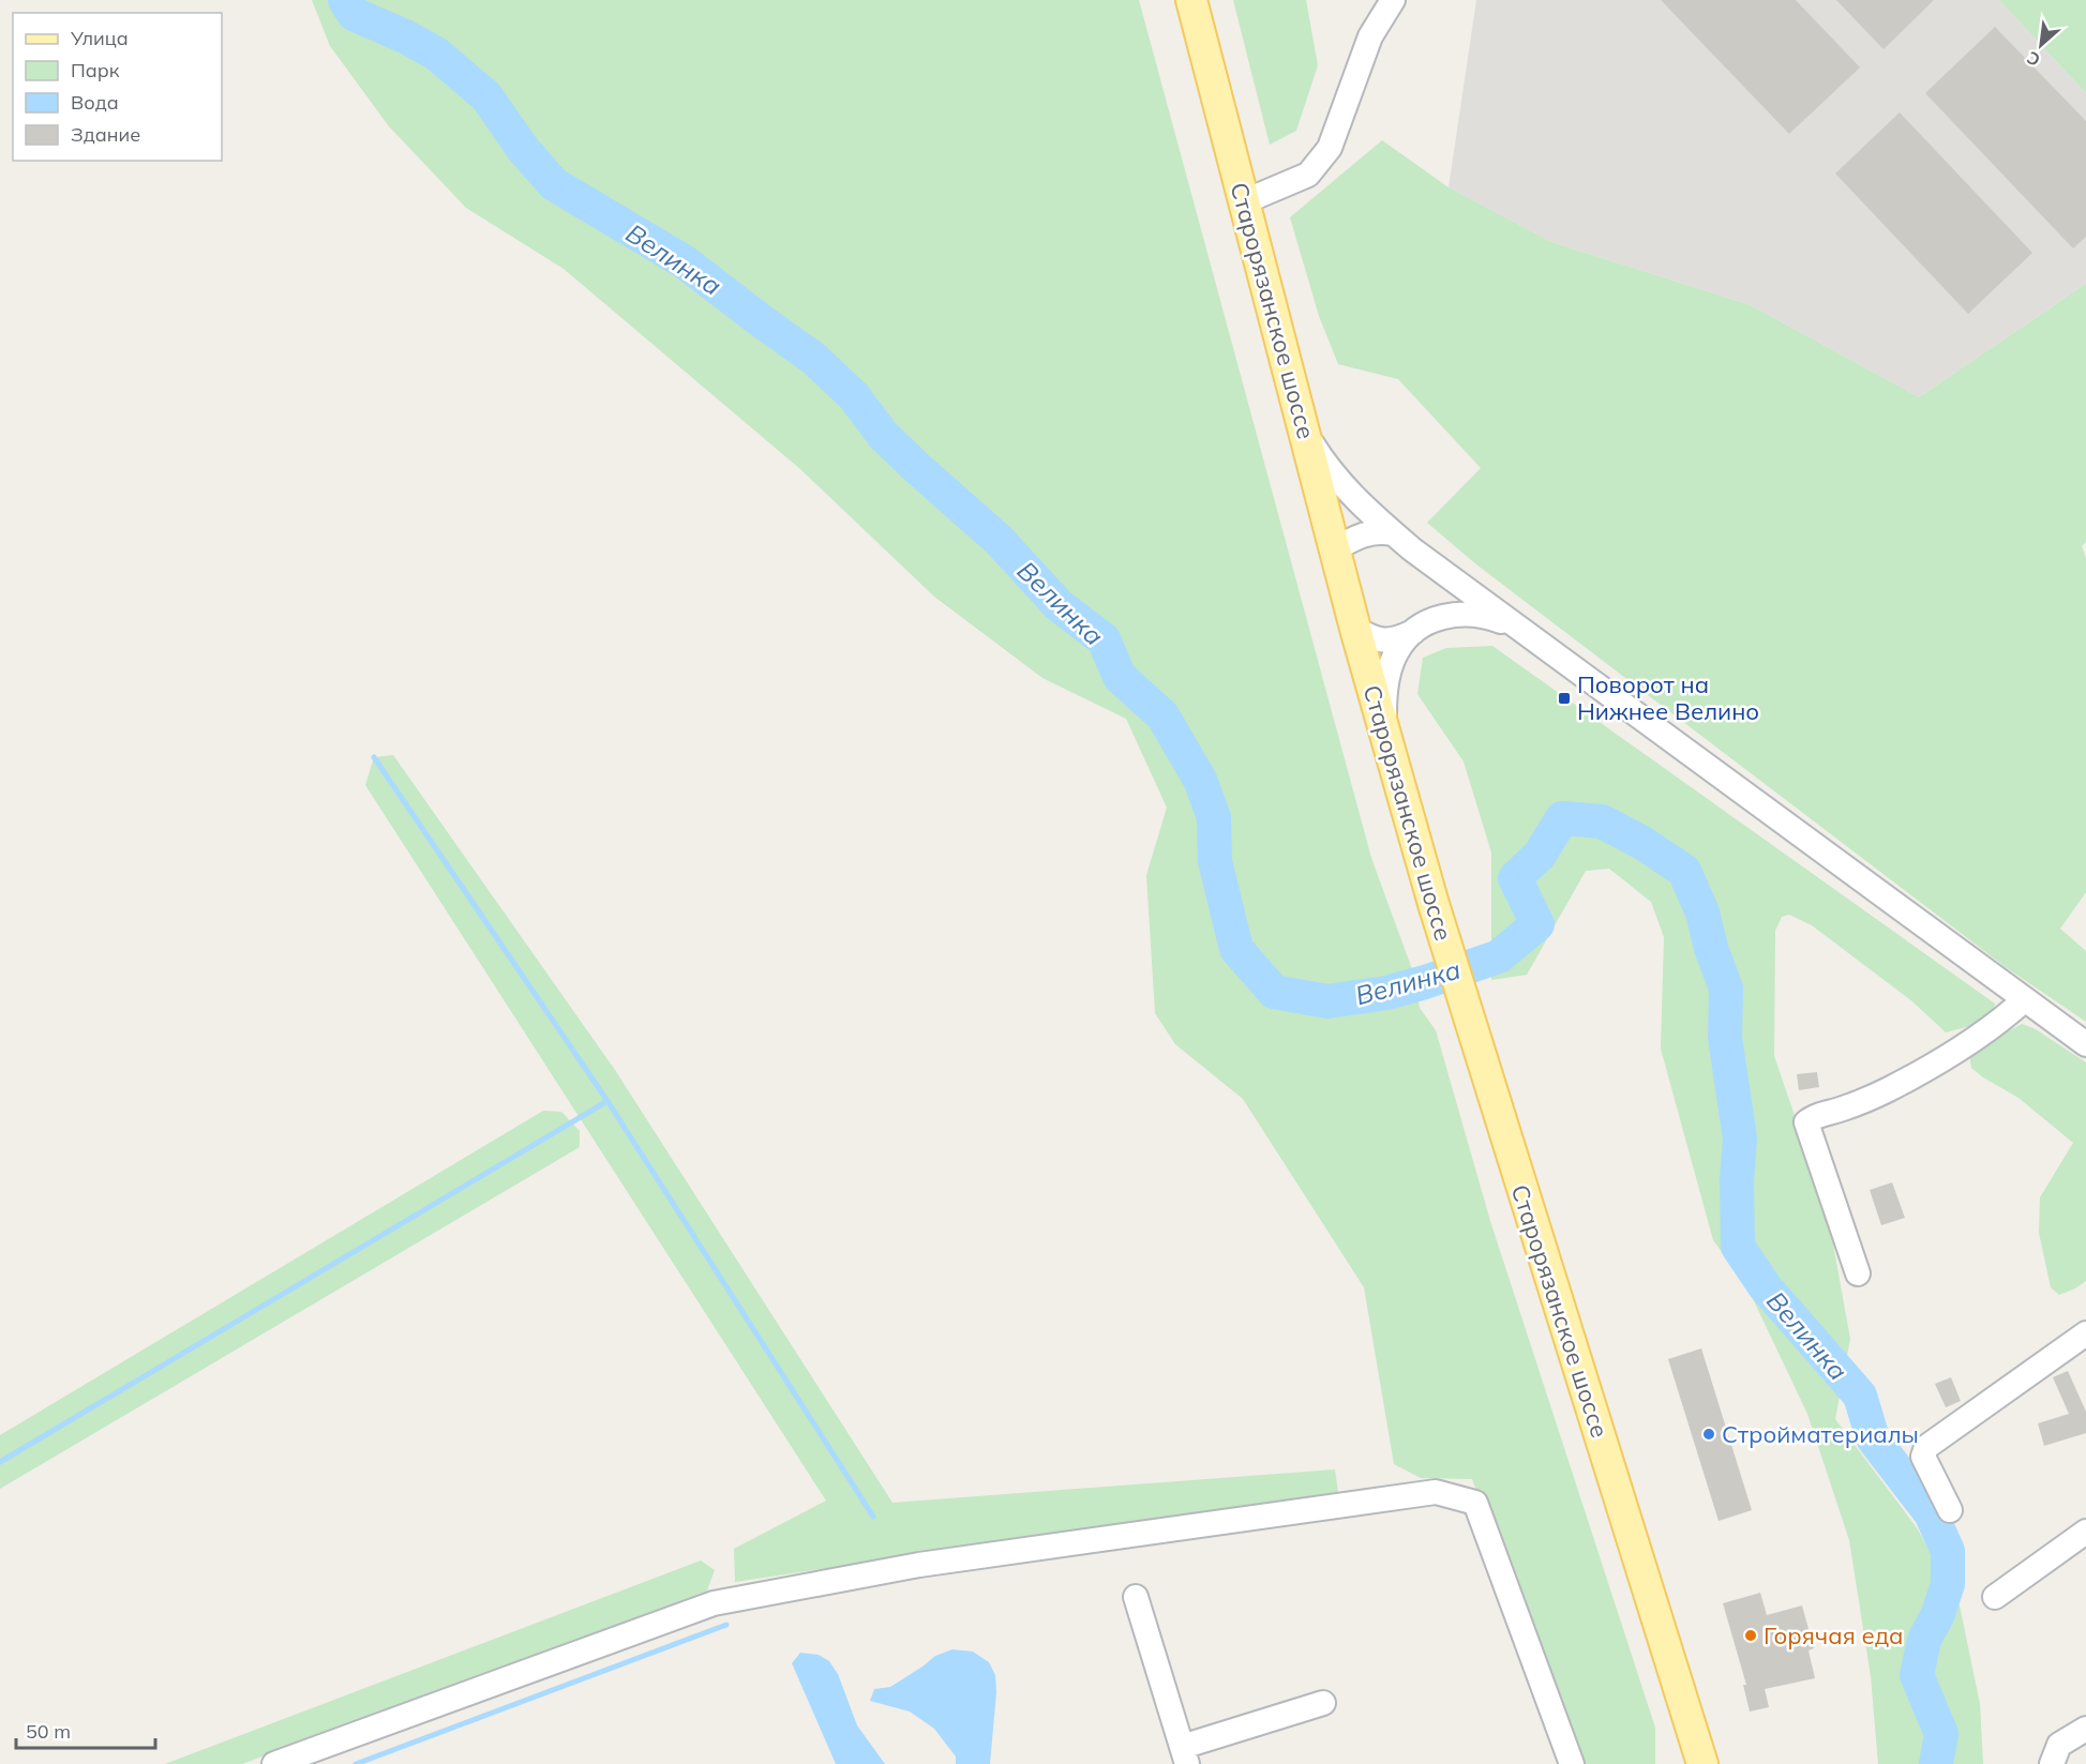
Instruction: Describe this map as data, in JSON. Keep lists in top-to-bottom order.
{
  "streets": {
    "main road": ["Старорязанское шоссе"]
  },
  "water": ["Велинка"],
  "places": {
    "transit": ["Поворот на Нижнее Велино"],
    "other": ["Стройматериалы", "Горячая еда"]
  },
  "legend": [
    "Улица",
    "Парк",
    "Вода",
    "Здание"
  ],
  "scale_bar": "50 m",
  "north": "bottom left"
}
